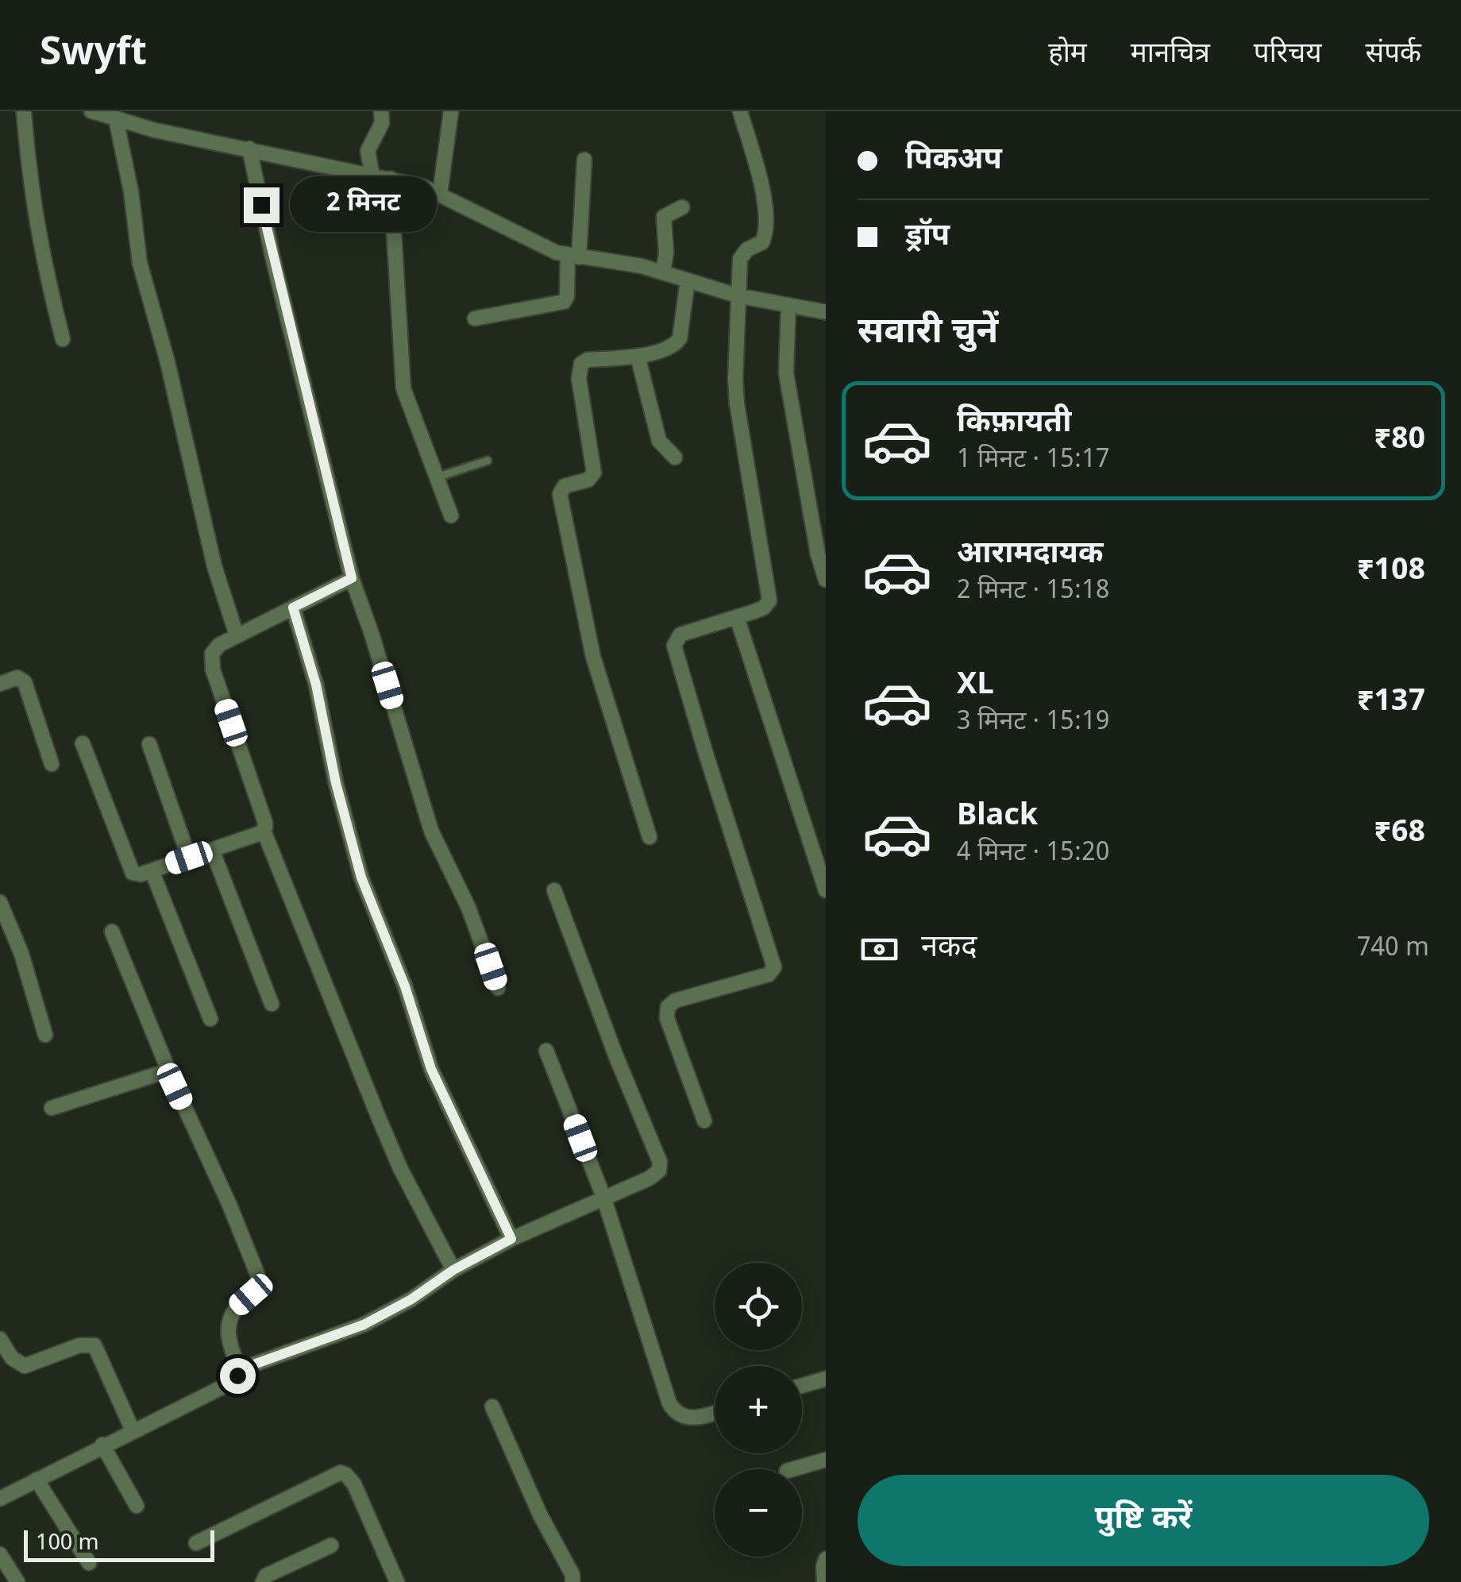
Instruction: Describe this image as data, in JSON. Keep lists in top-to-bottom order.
{
  "scale_bar": "100 m",
  "page": {
    "header": "Swyft",
    "nav": [
      "होम",
      "मानचित्र",
      "परिचय",
      "संपर्क"
    ],
    "banner": ["पिकअप", "ड्रॉप"],
    "bubble": "2 मिनट",
    "heading": "सवारी चुनें",
    "list": [
      {
        "name": "किफ़ायती",
        "note": "1 मिनट · 15:17",
        "value": "₹80"
      },
      {
        "name": "आरामदायक",
        "note": "2 मिनट · 15:18",
        "value": "₹108"
      },
      {
        "name": "XL",
        "note": "3 मिनट · 15:19",
        "value": "₹137"
      },
      {
        "name": "Black",
        "note": "4 मिनट · 15:20",
        "value": "₹68"
      }
    ],
    "pay": ["नकद", "740 m"],
    "map_buttons": ["+", "−"],
    "buttons": "पुष्टि करें",
    "scale": "100 m"
  }
}
